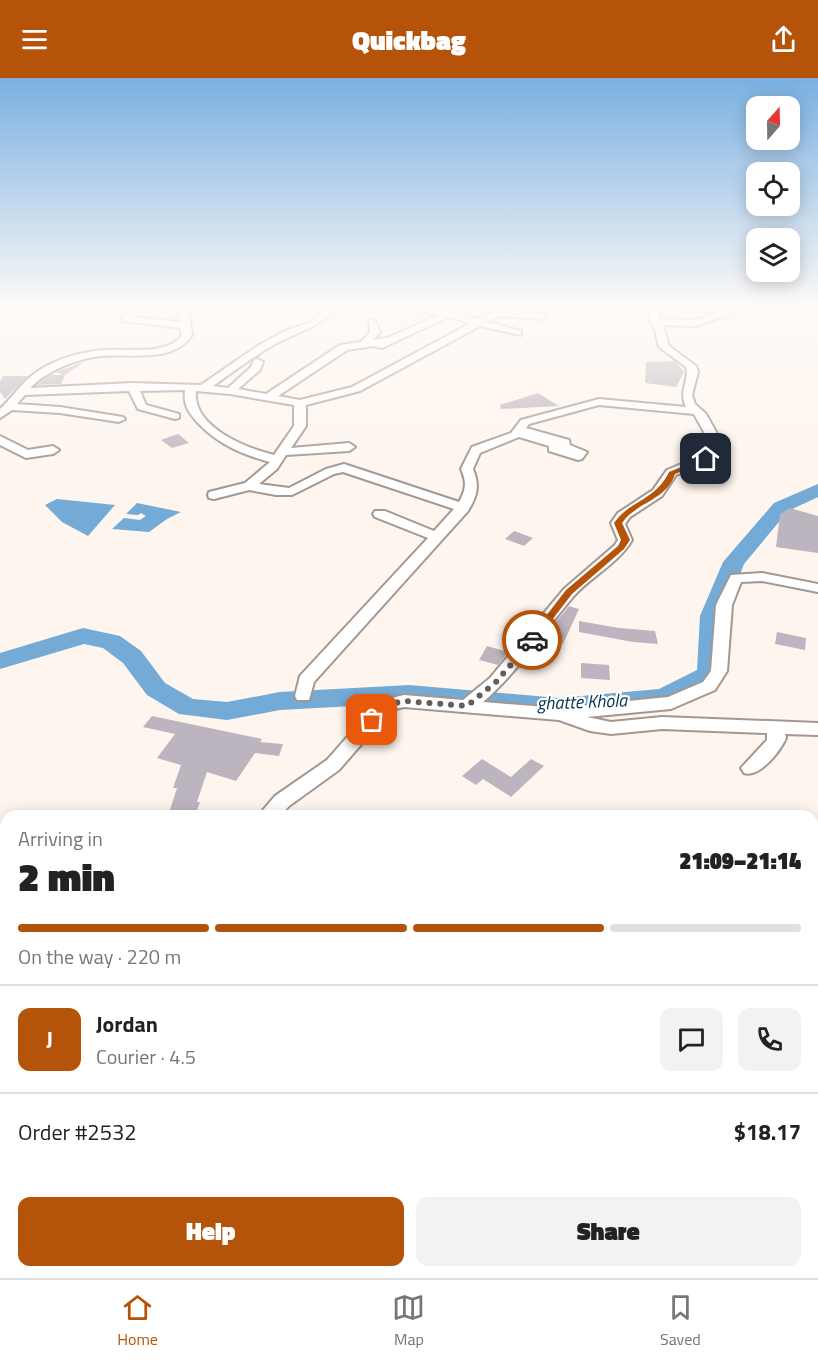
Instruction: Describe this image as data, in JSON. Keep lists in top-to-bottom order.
{
  "water": ["ghatte Khola"],
  "north": "top",
  "page": {
    "header": "Quickbag",
    "heading": ["2 min", "Arriving in", "21:09–21:14"],
    "panel": [
      "Jordan",
      "Courier · 4.5",
      "Order #2532",
      "$18.17"
    ],
    "bar": "On the way · 220 m",
    "round": "J",
    "buttons": ["Help", "Share"],
    "tabs": ["Home", "Map", "Saved"]
  }
}
